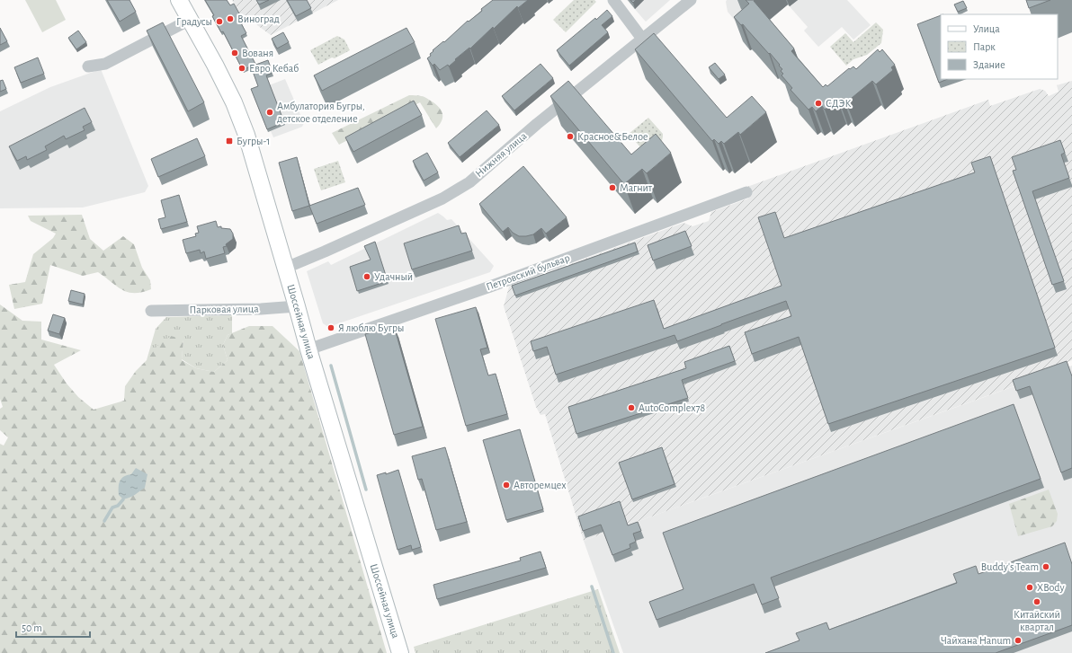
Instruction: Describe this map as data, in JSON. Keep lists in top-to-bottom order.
{
  "streets": {
    "main road": ["Шоссейная улица"],
    "street": ["Нижняя улица", "Петровский бульвар", "Парковая улица"]
  },
  "crossings": [
    ["Нижняя улица", "Шоссейная улица"],
    ["Петровский бульвар", "Шоссейная улица"],
    ["Парковая улица", "Шоссейная улица"]
  ],
  "places": {
    "other": [
      "Виноград",
      "Градусы",
      "Вованя",
      "Евро Кебаб",
      "СДЭК",
      "Амбулатория Бугры, детское отделение",
      "Красное&Белое",
      "Магнит",
      "Удачный",
      "Я люблю Бугры",
      "AutoComplex78",
      "Авторемцех",
      "Buddy's Team",
      "XBody",
      "Китайский квартал",
      "Чайхана Hanum"
    ],
    "transit": ["Бугры-1"]
  },
  "legend": ["Улица", "Парк", "Здание"],
  "scale_bar": "50 m"
}
